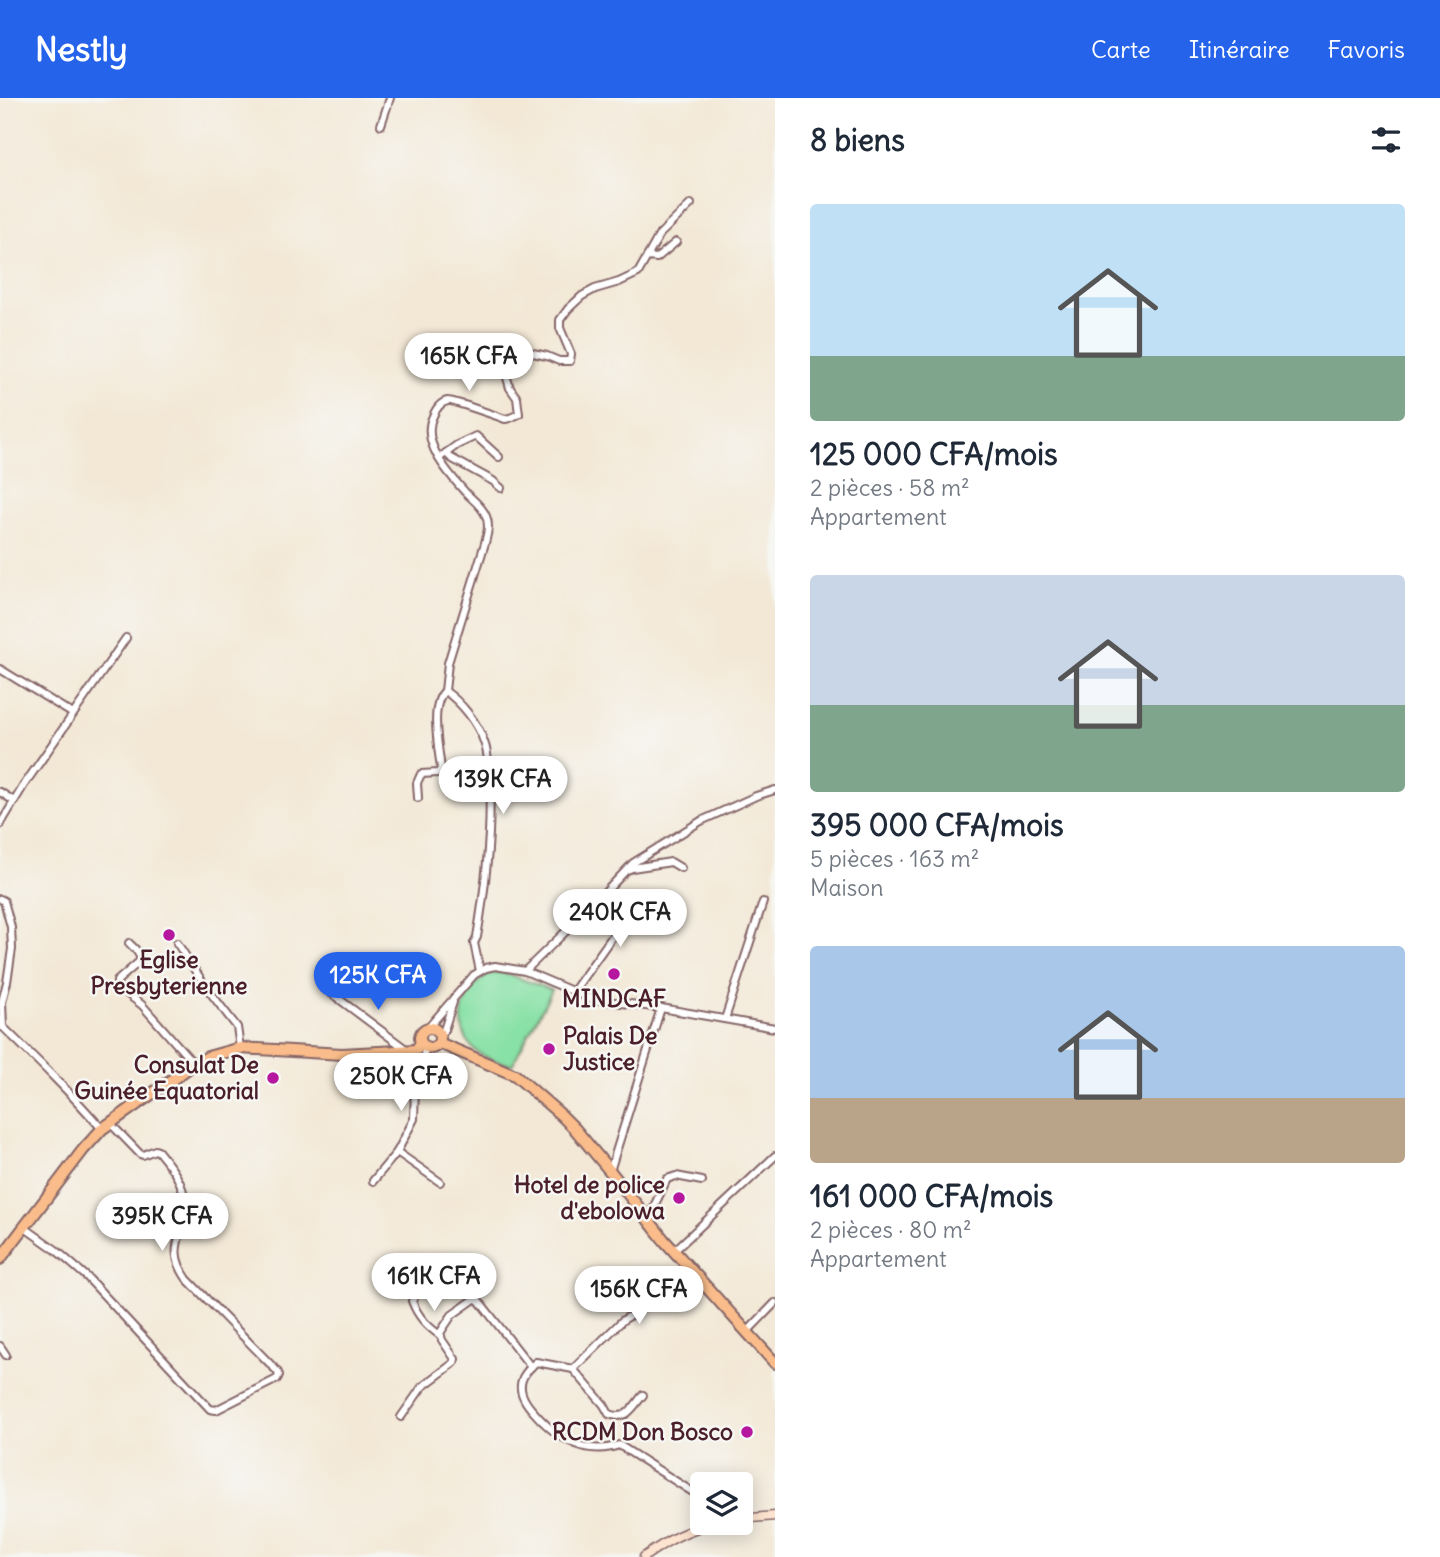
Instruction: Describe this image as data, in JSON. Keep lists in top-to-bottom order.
{
  "places": [
    "Eglise Presbyterienne",
    "MINDCAF",
    "Palais De Justice",
    "Consulat De Guinée Equatorial",
    "Hotel de police d'ebolowa",
    "RCDM Don Bosco"
  ],
  "page": {
    "header": "Nestly",
    "nav": ["Carte", "Itinéraire", "Favoris"],
    "heading": "8 biens",
    "list": [
      {
        "name": "125 000 CFA/mois",
        "note": "2 pièces · 58 m² · Appartement"
      },
      {
        "name": "395 000 CFA/mois",
        "note": "5 pièces · 163 m² · Maison"
      },
      {
        "name": "161 000 CFA/mois",
        "note": "2 pièces · 80 m² · Appartement"
      }
    ],
    "price": [
      "165K CFA",
      "139K CFA",
      "240K CFA",
      "125K CFA",
      "250K CFA",
      "395K CFA",
      "161K CFA",
      "156K CFA"
    ]
  }
}
